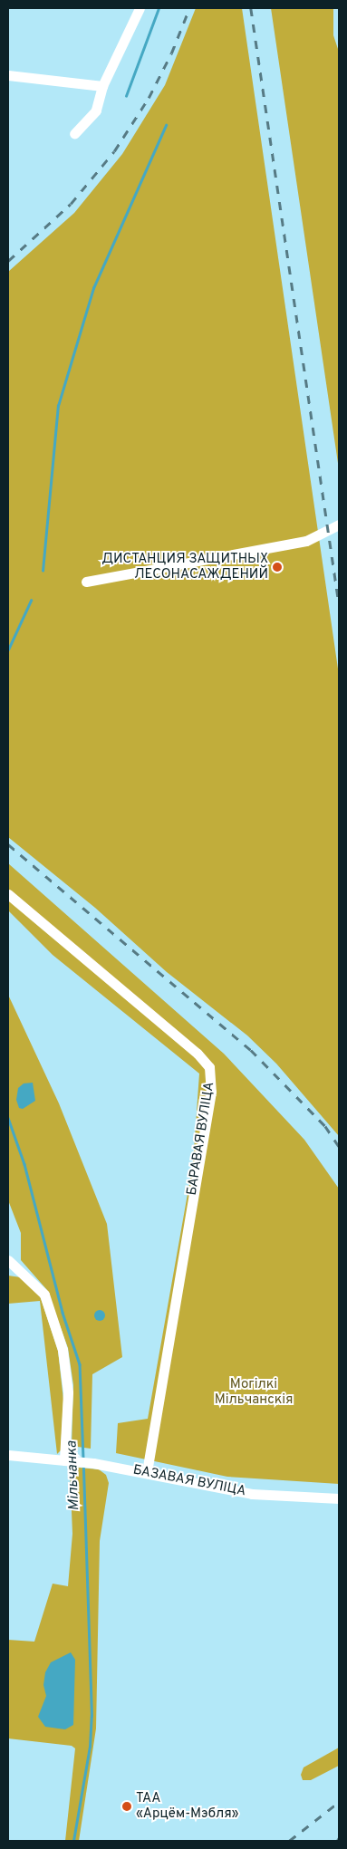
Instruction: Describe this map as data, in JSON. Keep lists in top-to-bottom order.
{
  "streets": {
    "street": ["БАРАВАЯ ВУЛІЦА", "БАЗАВАЯ ВУЛІЦА"]
  },
  "crossings": [
    ["БАРАВАЯ ВУЛІЦА", "БАЗАВАЯ ВУЛІЦА"]
  ],
  "water": ["Мільчанка"],
  "parks": ["Могілкі Мільчанскія"],
  "places": ["ДИСТАНЦИЯ ЗАЩИТНЫХ ЛЕСОНАСАЖДЕНИЙ", "ТАА «Арцём-Мэбля»"]
}
